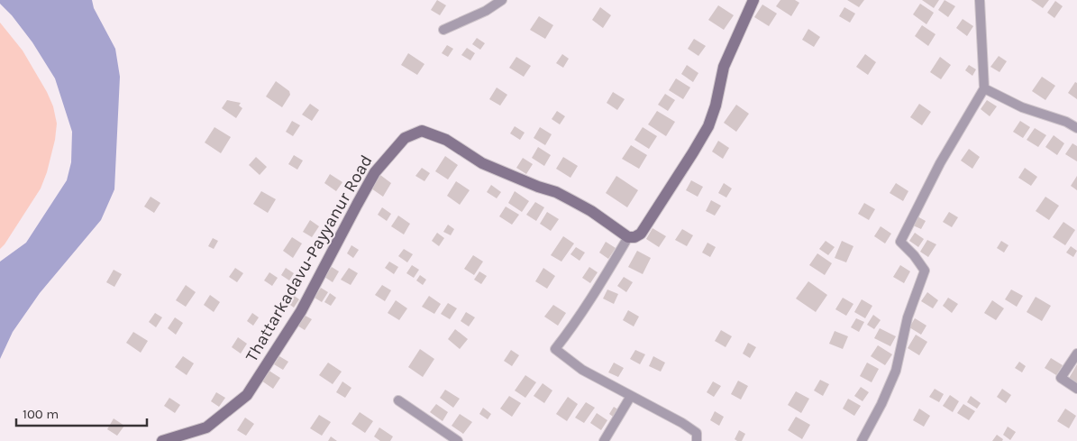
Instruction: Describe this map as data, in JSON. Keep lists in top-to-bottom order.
{
  "streets": {
    "main road": ["Thattarkadavu-Payyanur Road"]
  },
  "scale_bar": "100 m"
}
